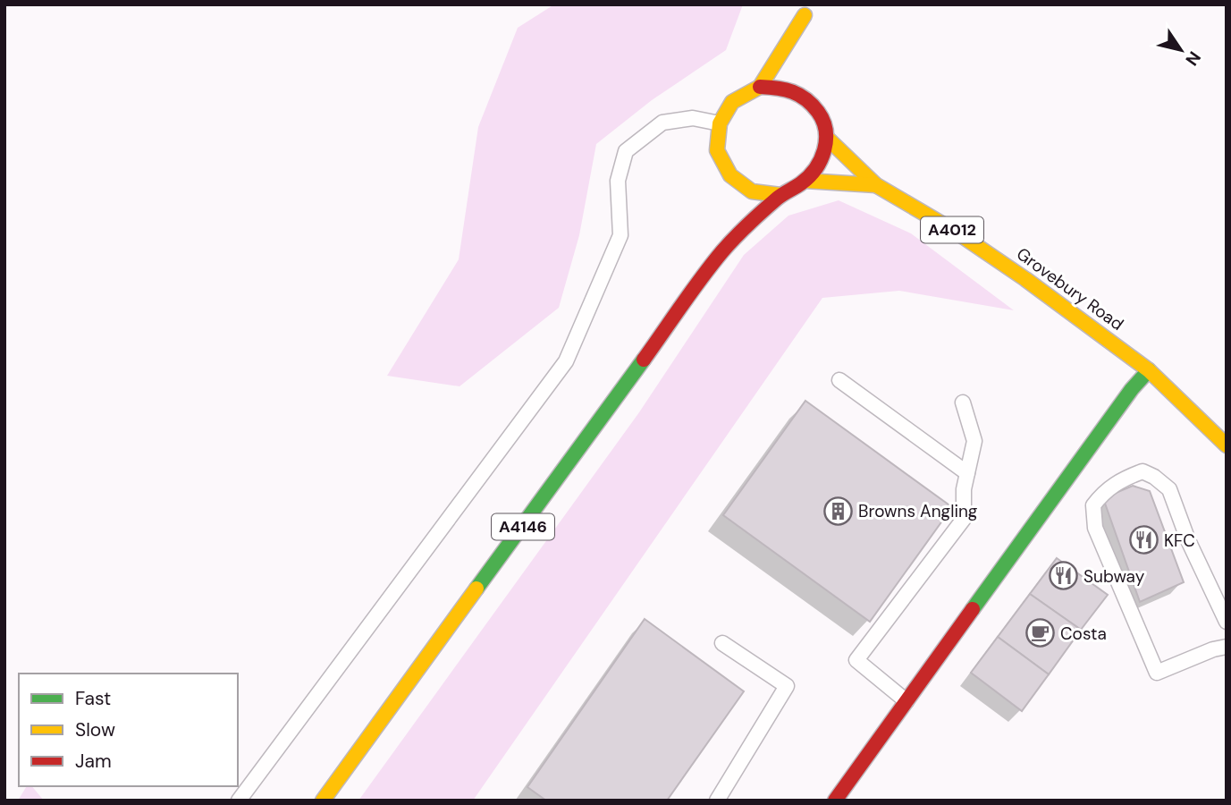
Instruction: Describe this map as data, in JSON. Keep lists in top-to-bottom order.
{
  "streets": {
    "main road": ["A4012", "Grovebury Road", "A4146"]
  },
  "crossings": [
    ["Grovebury Road", "A4146"]
  ],
  "places": {
    "building": ["Browns Angling"],
    "restaurant": ["KFC", "Subway"],
    "cafe": ["Costa"]
  },
  "legend": ["Fast", "Slow", "Jam"],
  "north": "bottom right"
}
